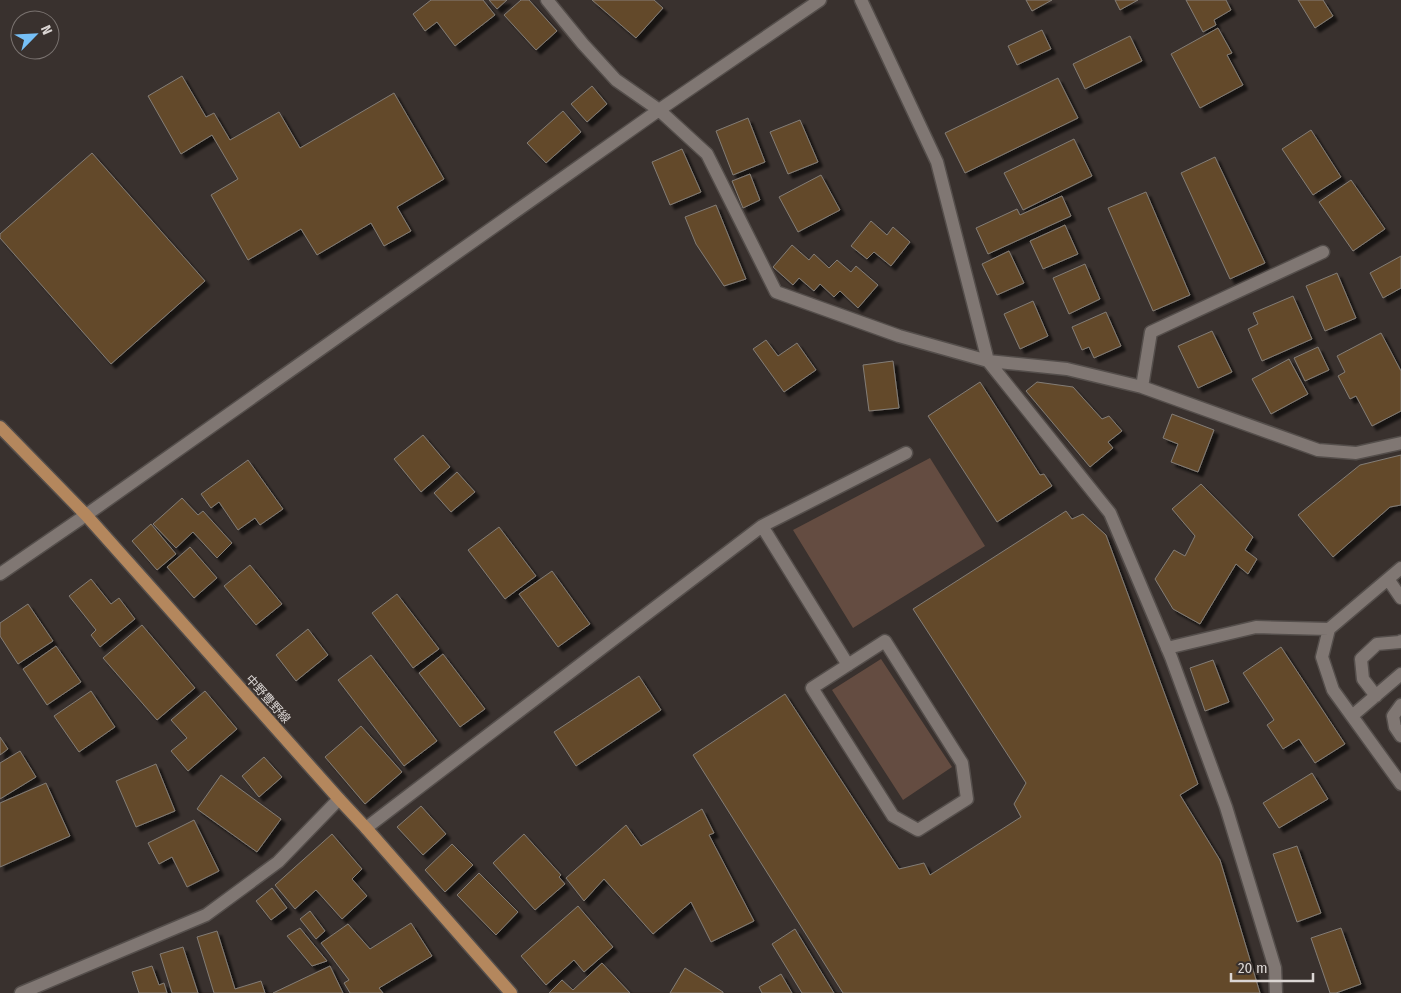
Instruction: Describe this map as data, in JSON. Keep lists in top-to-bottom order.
{
  "streets": {
    "main road": ["中野豊野線"]
  },
  "scale_bar": "20 m",
  "north": "top right"
}
